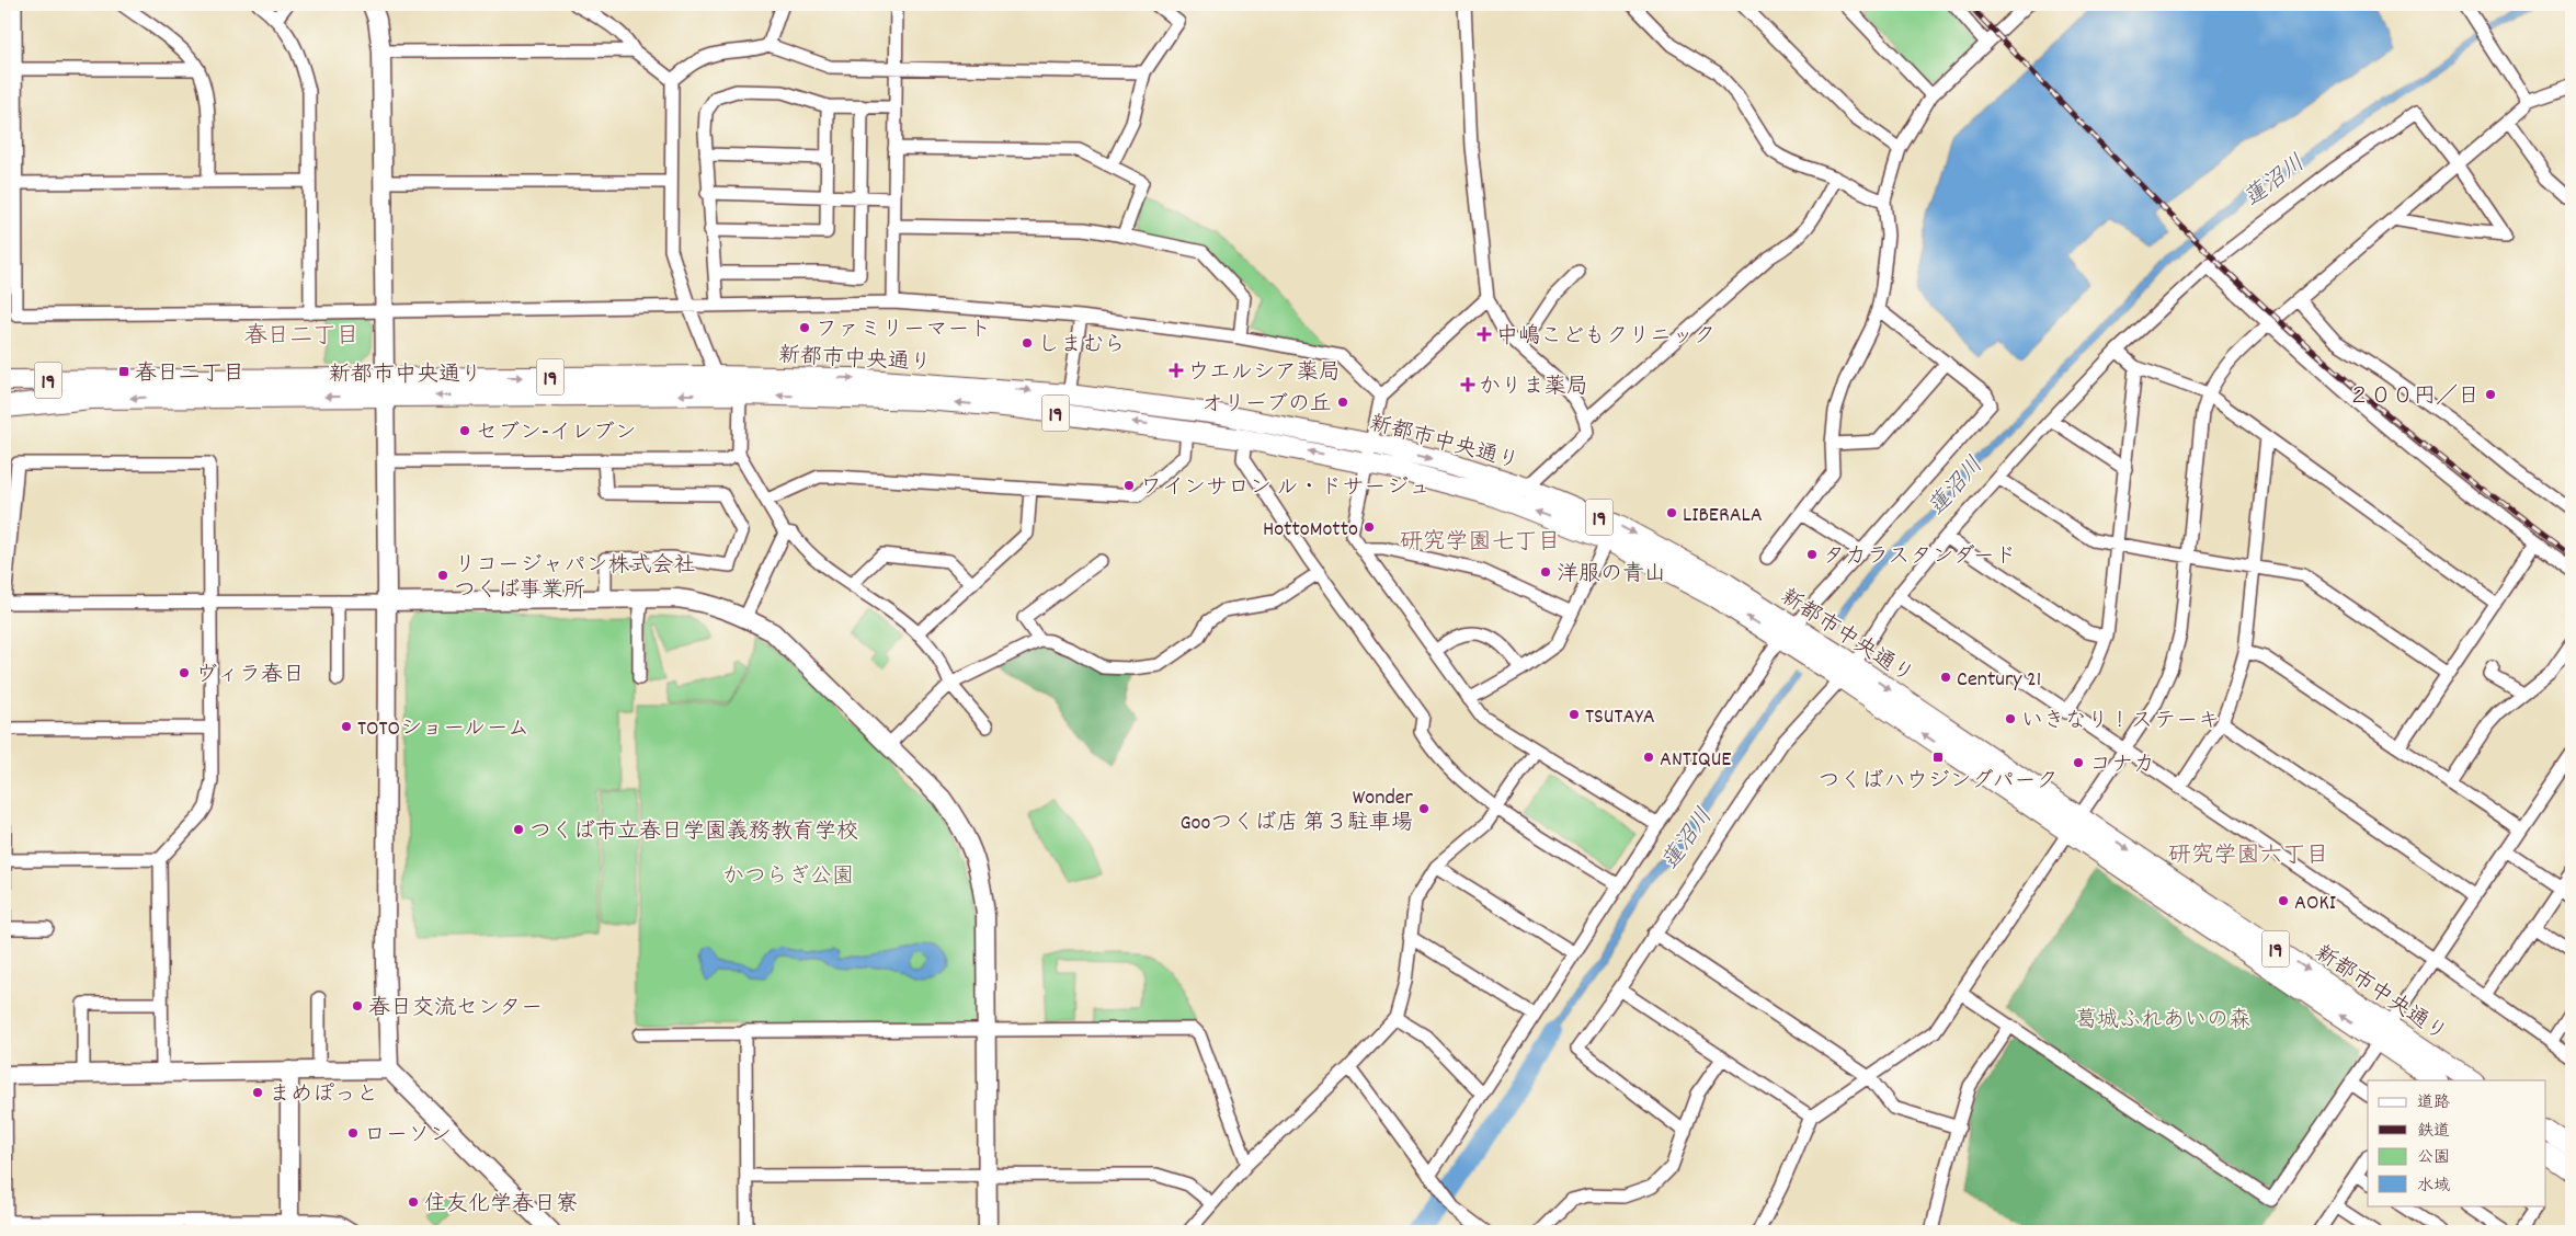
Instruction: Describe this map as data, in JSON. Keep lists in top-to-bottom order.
{
  "streets": {
    "main road": ["新都市中央通り", "19"]
  },
  "districts": ["春日二丁目", "研究学園七丁目", "研究学園六丁目"],
  "water": ["蓮沼川"],
  "parks": ["かつらぎ公園", "葛城ふれあいの森"],
  "places": {
    "other": [
      "ファミリーマート",
      "しまむら",
      "２００円／日",
      "オリーブの丘",
      "セブン-イレブン",
      "ワインサロン ル・ドサージュ",
      "LIBERALA",
      "HottoMotto",
      "タカラスタンダード",
      "洋服の青山",
      "リコージャパン株式会社 つくば事業所",
      "ヴィラ春日",
      "Century 21",
      "TSUTAYA",
      "いきなり！ステーキ",
      "TOTOショールーム",
      "ANTIQUE",
      "コナカ",
      "Wonder Gooつくば店 第３駐車場",
      "つくば市立春日学園義務教育学校",
      "AOKI",
      "春日交流センター",
      "まめぽっと",
      "ローソン",
      "住友化学春日寮"
    ],
    "health": ["中嶋こどもクリニック", "ウエルシア薬局", "かりま薬局"],
    "transit": ["春日二丁目", "つくばハウジングパーク"]
  },
  "legend": [
    "道路",
    "鉄道",
    "公園",
    "水域"
  ]
}
